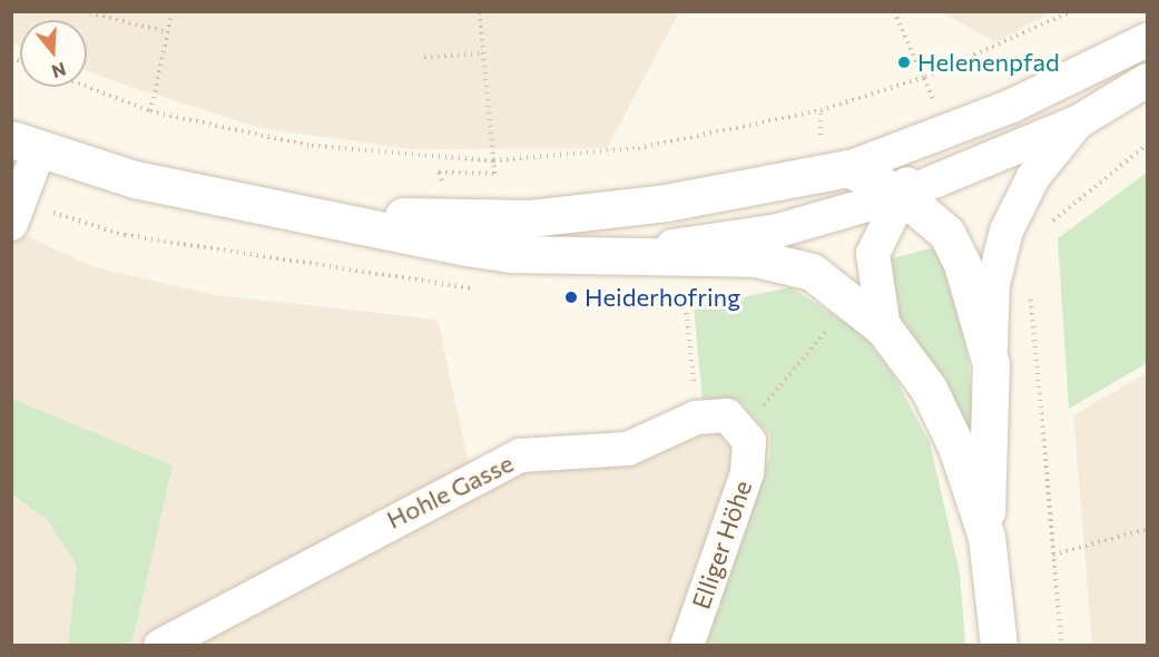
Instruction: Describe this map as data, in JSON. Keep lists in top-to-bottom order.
{
  "streets": {
    "street": ["Hohle Gasse", "Elliger Höhe"]
  },
  "crossings": [
    ["Hohle Gasse", "Elliger Höhe"]
  ],
  "places": ["Helenenpfad", "Heiderhofring"],
  "north": "bottom"
}
